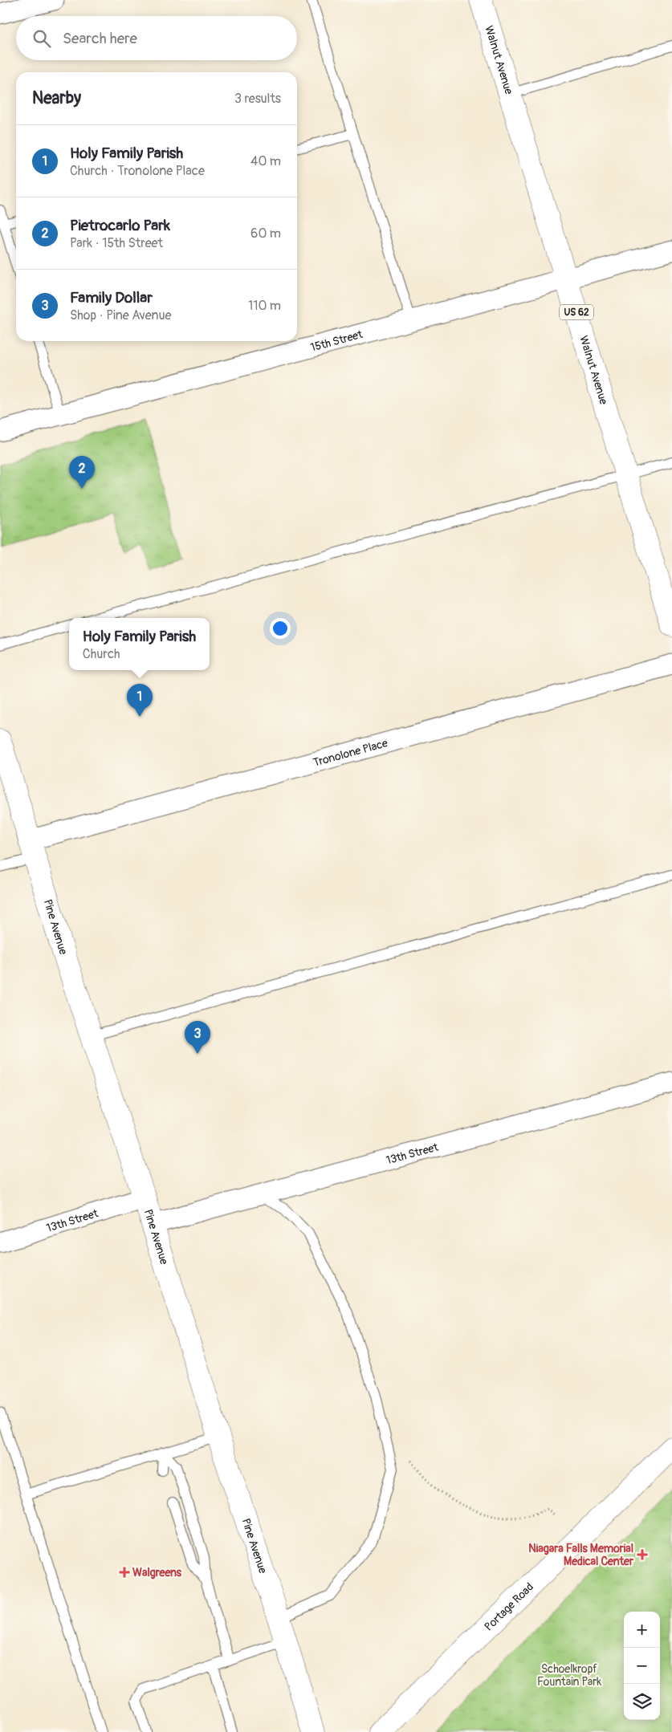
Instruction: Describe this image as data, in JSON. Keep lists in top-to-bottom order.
{
  "streets": {
    "main road": [
      "Walnut Avenue",
      "US 62",
      "Pine Avenue",
      "Portage Road"
    ],
    "street": ["15th Street", "Tronolone Place", "13th Street"]
  },
  "crossings": [
    ["Walnut Avenue", "15th Street"],
    ["Tronolone Place", "Pine Avenue"],
    ["Pine Avenue", "13th Street"]
  ],
  "parks": ["Schoelkropf Fountain Park"],
  "places": {
    "health": ["Niagara Falls Memorial Medical Center", "Walgreens"]
  },
  "page": {
    "search": "Search here",
    "heading": ["Nearby", "3 results"],
    "list": [
      {
        "mark": "1",
        "name": "Holy Family Parish",
        "note": "Church · Tronolone Place",
        "value": "40 m"
      },
      {
        "mark": "2",
        "name": "Pietrocarlo Park",
        "note": "Park · 15th Street",
        "value": "60 m"
      },
      {
        "mark": "3",
        "name": "Family Dollar",
        "note": "Shop · Pine Avenue",
        "value": "110 m"
      }
    ],
    "pins": ["2", "1", "3"],
    "popup": ["Holy Family Parish", "Church"],
    "map_buttons": ["+", "−"]
  }
}
